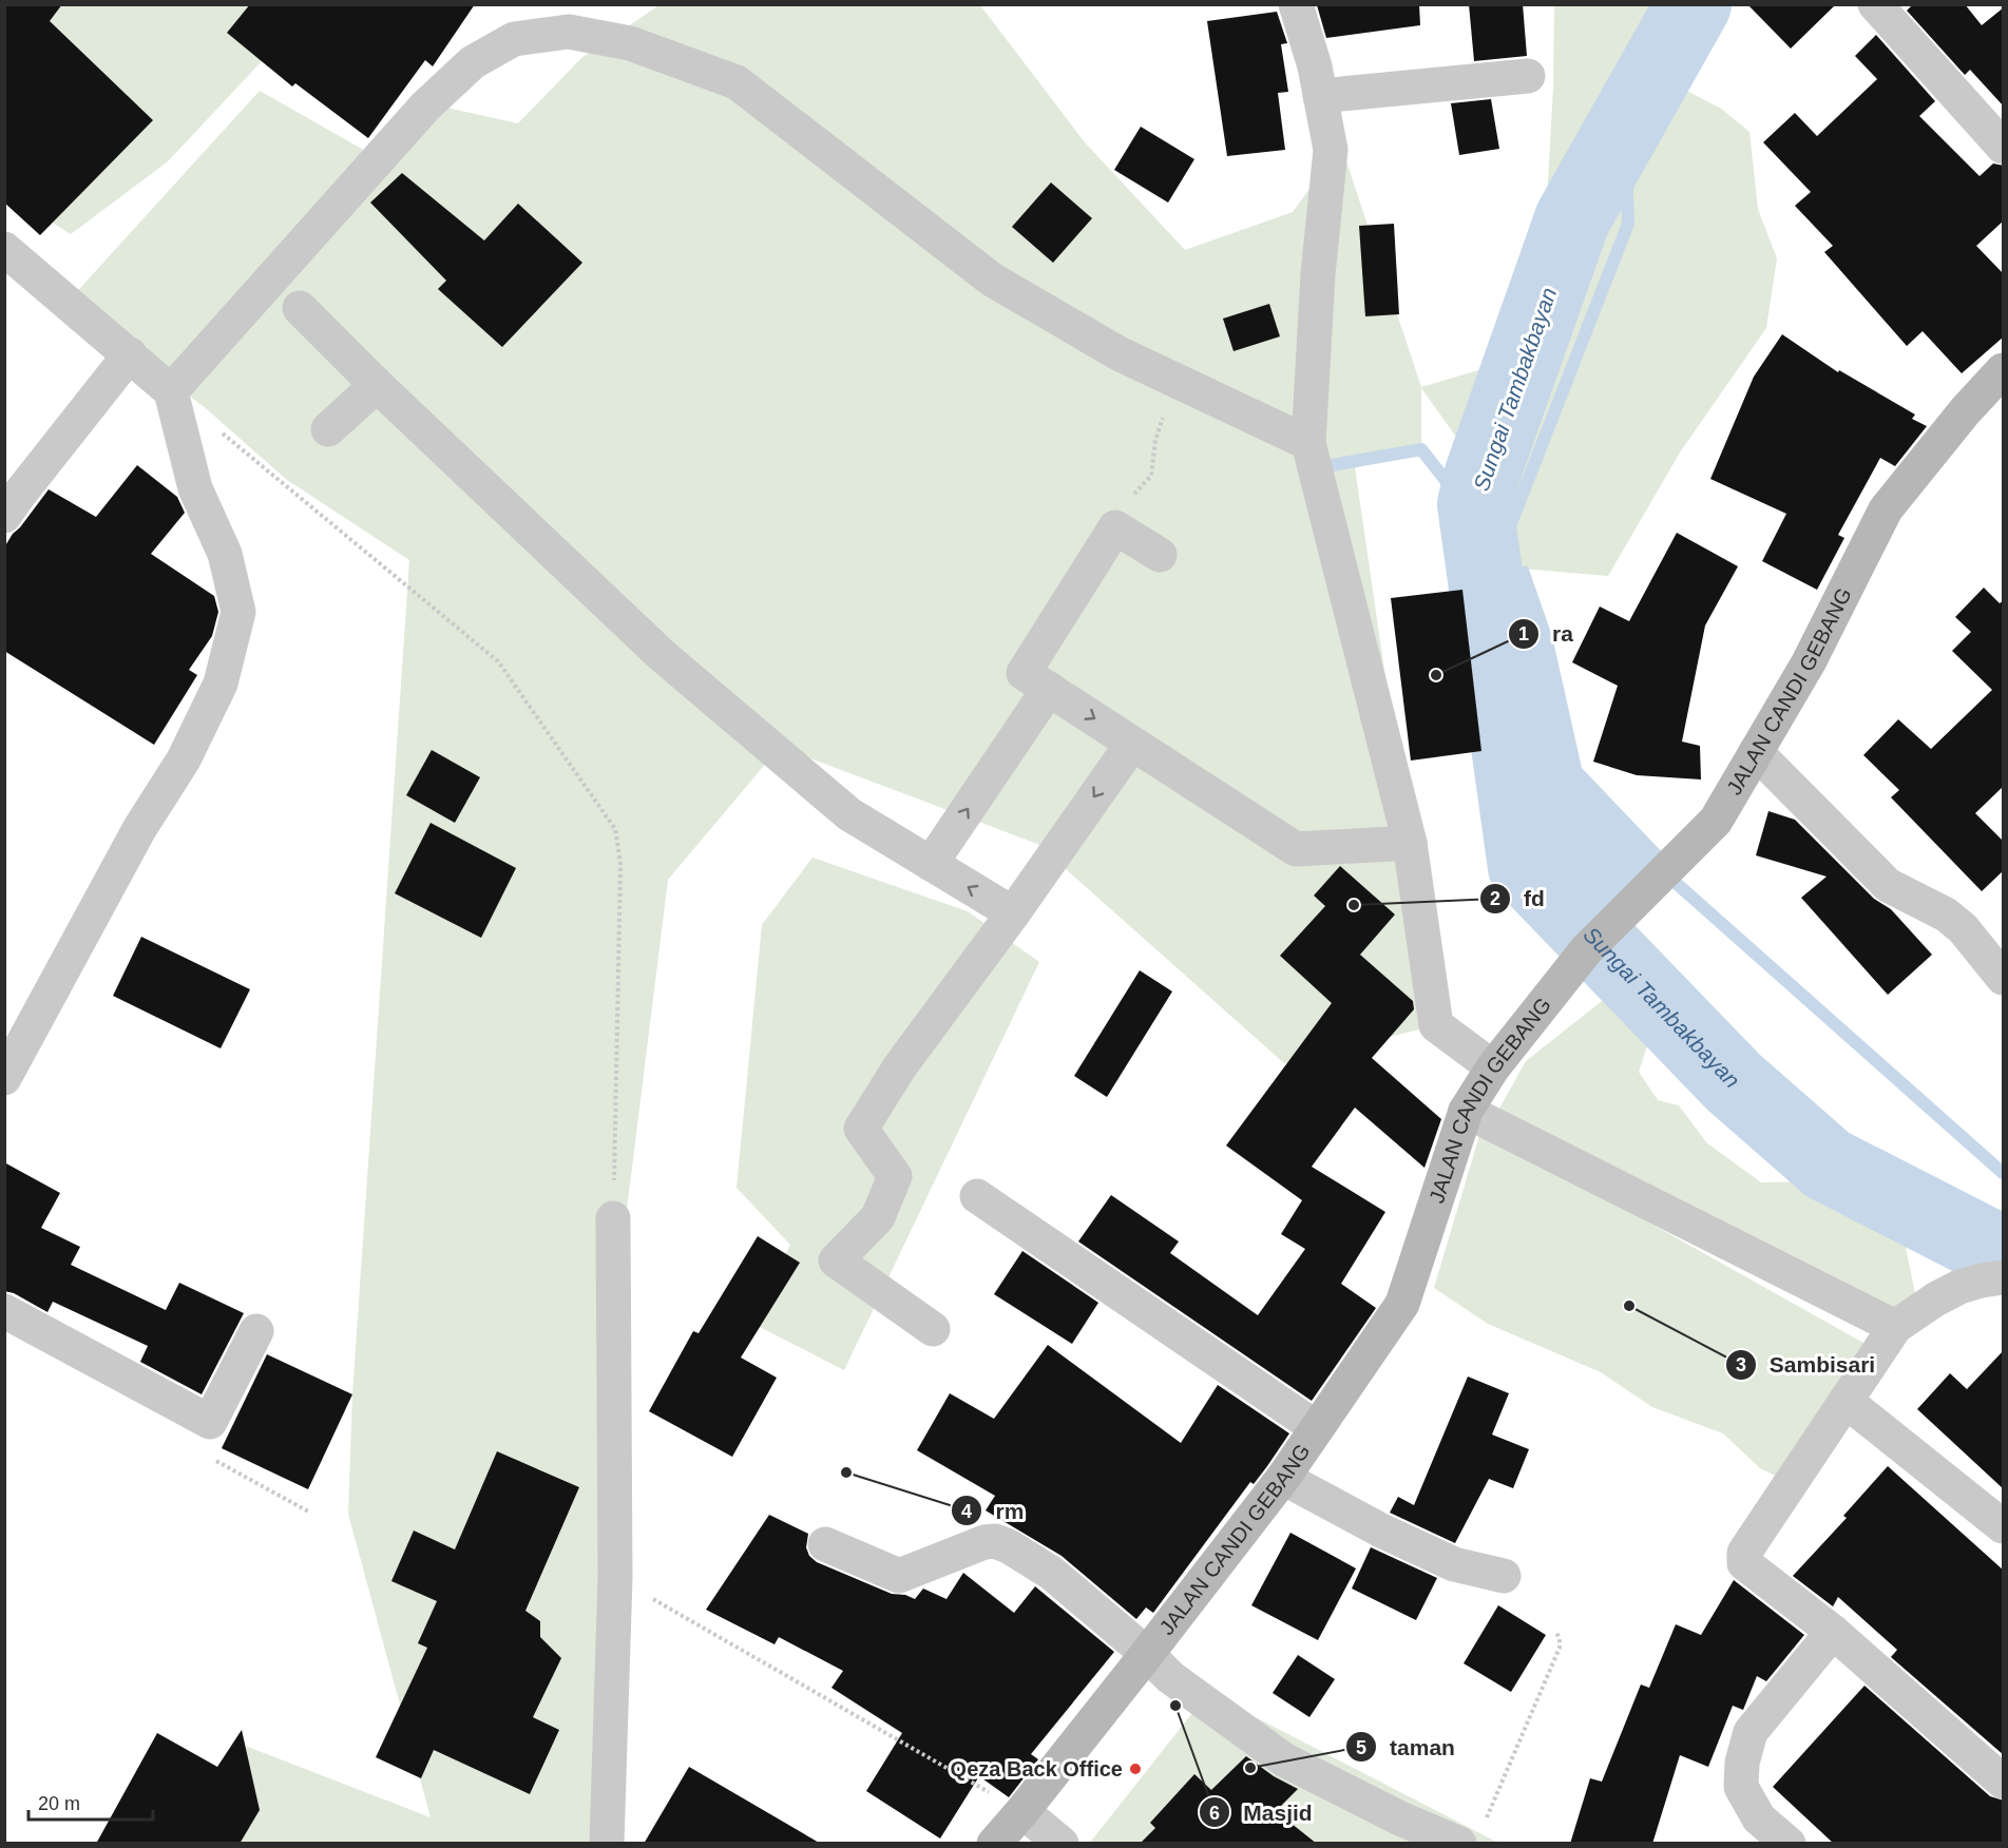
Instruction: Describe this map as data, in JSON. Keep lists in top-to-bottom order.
{
  "streets": {
    "main road": ["JALAN CANDI GEBANG"]
  },
  "water": ["Sungai Tambakbayan"],
  "places": [
    "ra",
    "fd",
    "Sambisari",
    "rm",
    "Masjid",
    "taman",
    "Qeza Back Office"
  ],
  "scale_bar": "20 m"
}
